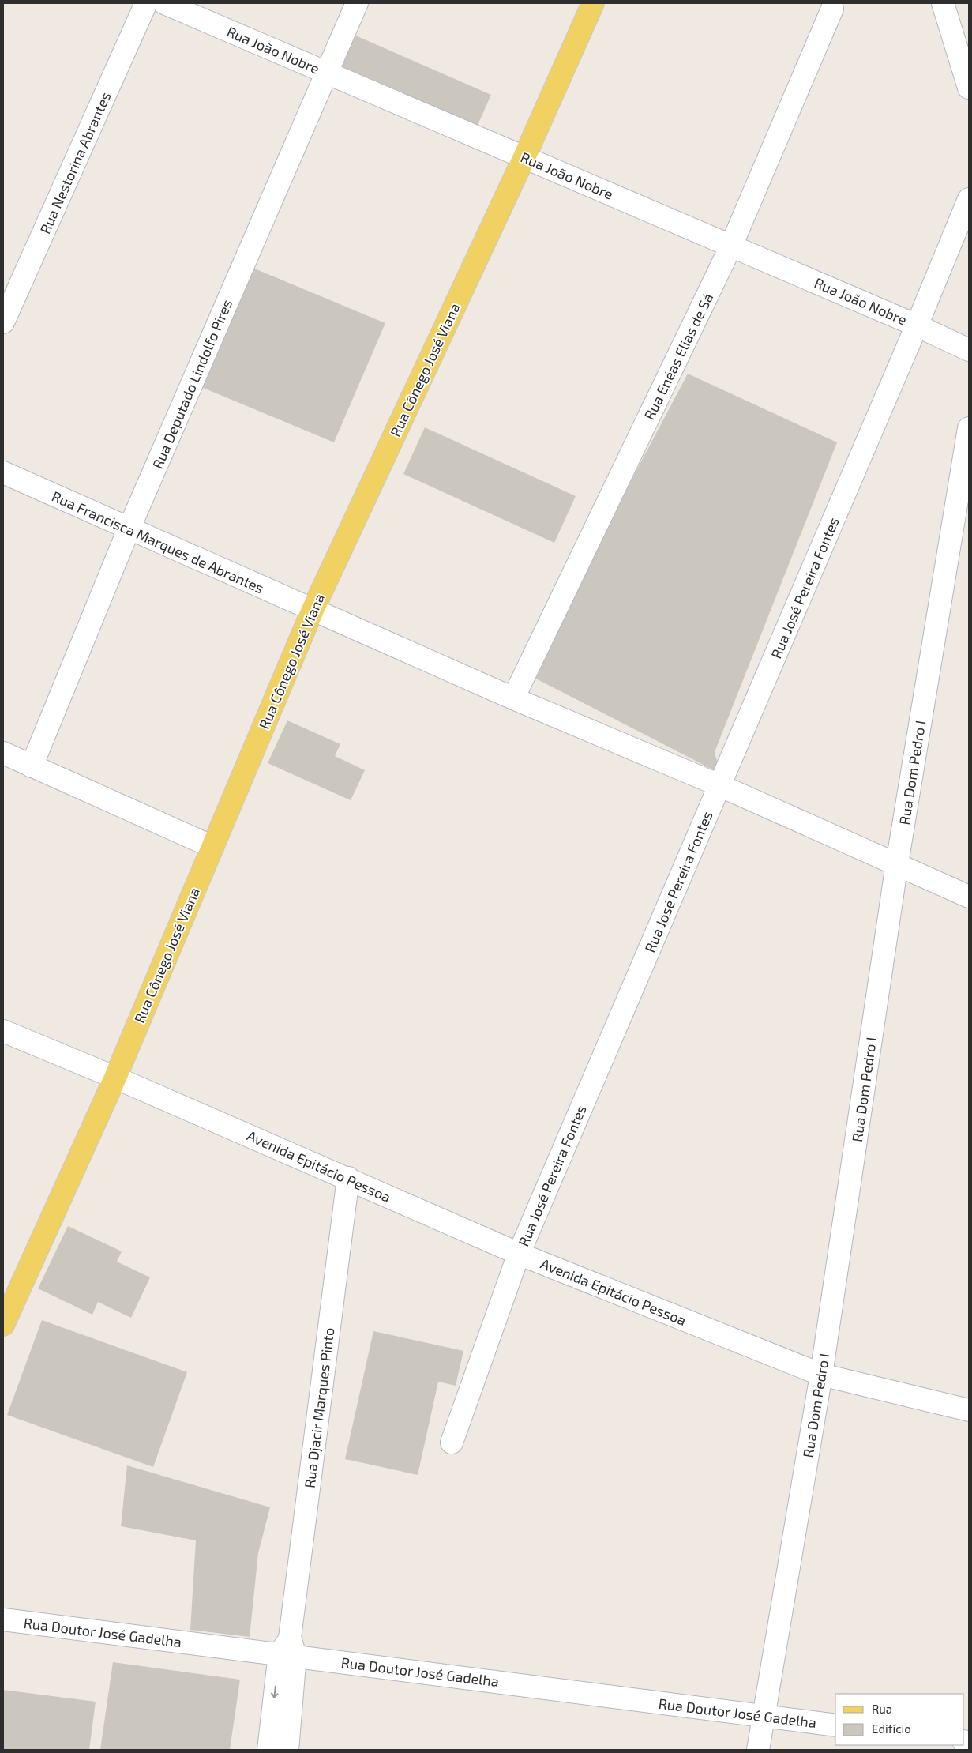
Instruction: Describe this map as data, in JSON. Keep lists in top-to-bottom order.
{
  "streets": {
    "main road": ["Rua Cônego José Viana"],
    "street": [
      "Rua João Nobre",
      "Rua Nestorina Abrantes",
      "Rua Enéas Elias de Sá",
      "Rua Deputado Lindolfo Pires",
      "Rua Francisca Marques de Abrantes",
      "Rua José Pereira Fontes",
      "Rua Dom Pedro I",
      "Avenida Epitácio Pessoa",
      "Rua Djacir Marques Pinto",
      "Rua Doutor José Gadelha"
    ]
  },
  "crossings": [
    ["Rua João Nobre", "Rua Enéas Elias de Sá"],
    ["Rua João Nobre", "Rua Cônego José Viana"],
    ["Rua João Nobre", "Rua Deputado Lindolfo Pires"],
    ["Rua João Nobre", "Rua José Pereira Fontes"],
    ["Rua Enéas Elias de Sá", "Rua Francisca Marques de Abrantes"],
    ["Rua Cônego José Viana", "Rua Francisca Marques de Abrantes"],
    ["Rua Cônego José Viana", "Avenida Epitácio Pessoa"],
    ["Rua Deputado Lindolfo Pires", "Rua Francisca Marques de Abrantes"],
    ["Rua Francisca Marques de Abrantes", "Rua José Pereira Fontes"],
    ["Rua Francisca Marques de Abrantes", "Rua Dom Pedro I"],
    ["Rua José Pereira Fontes", "Avenida Epitácio Pessoa"],
    ["Rua Dom Pedro I", "Avenida Epitácio Pessoa"],
    ["Rua Dom Pedro I", "Rua Doutor José Gadelha"],
    ["Avenida Epitácio Pessoa", "Rua Djacir Marques Pinto"],
    ["Rua Djacir Marques Pinto", "Rua Doutor José Gadelha"]
  ],
  "legend": ["Rua", "Edifício"]
}
